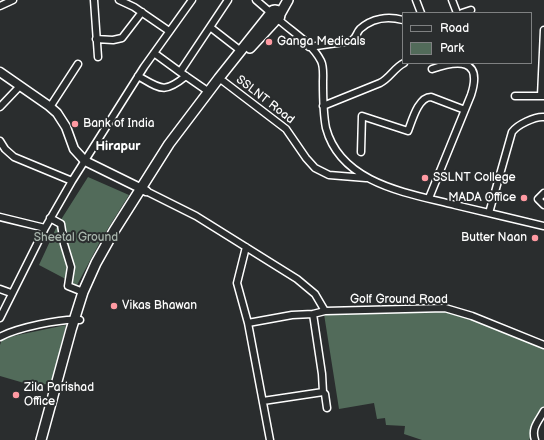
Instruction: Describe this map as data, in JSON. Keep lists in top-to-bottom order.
{
  "streets": {
    "street": ["SSLNT Road", "Golf Ground Road"]
  },
  "districts": ["Hirapur"],
  "parks": ["Sheetal Ground"],
  "places": [
    "Ganga Medicals",
    "Bank of India",
    "SSLNT College",
    "MADA Office",
    "Butter Naan",
    "Vikas Bhawan",
    "Zila Parishad Office"
  ],
  "legend": ["Road", "Park"]
}
